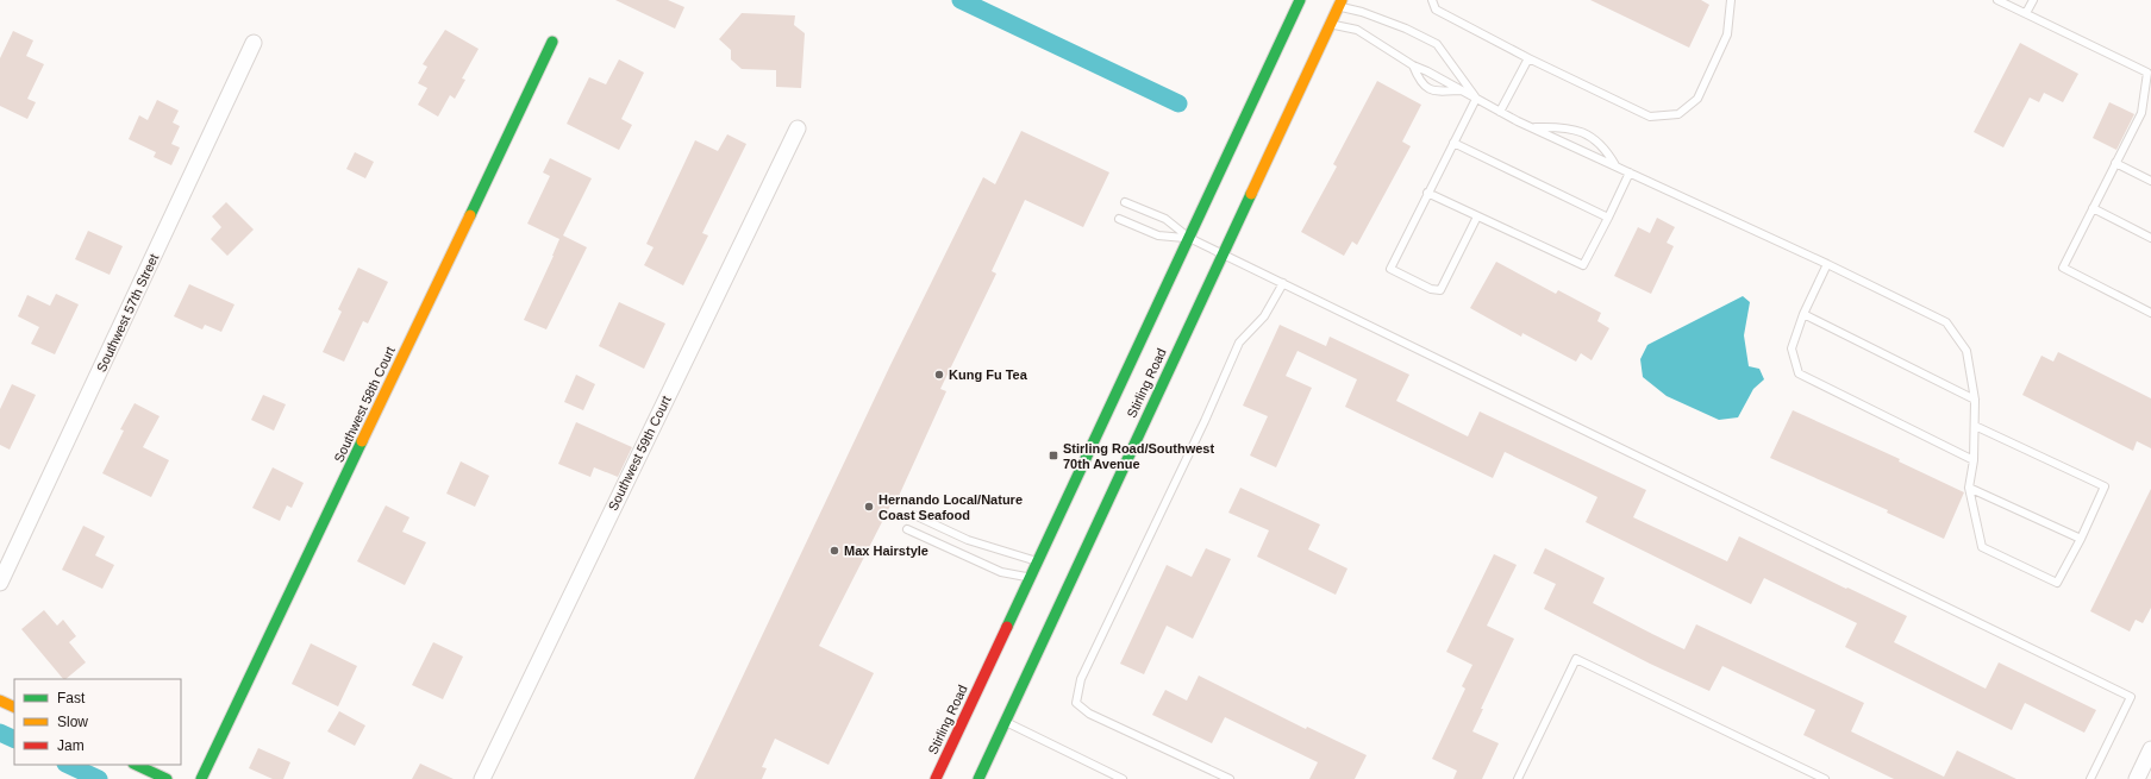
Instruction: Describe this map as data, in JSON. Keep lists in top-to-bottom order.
{
  "streets": {
    "main road": ["Stirling Road", "Southwest 58th Court"],
    "street": ["Southwest 57th Street", "Southwest 59th Court"]
  },
  "places": {
    "other": ["Kung Fu Tea", "Hernando Local/Nature Coast Seafood", "Max Hairstyle"],
    "transit": ["Stirling Road/Southwest 70th Avenue"]
  },
  "legend": ["Fast", "Slow", "Jam"]
}
